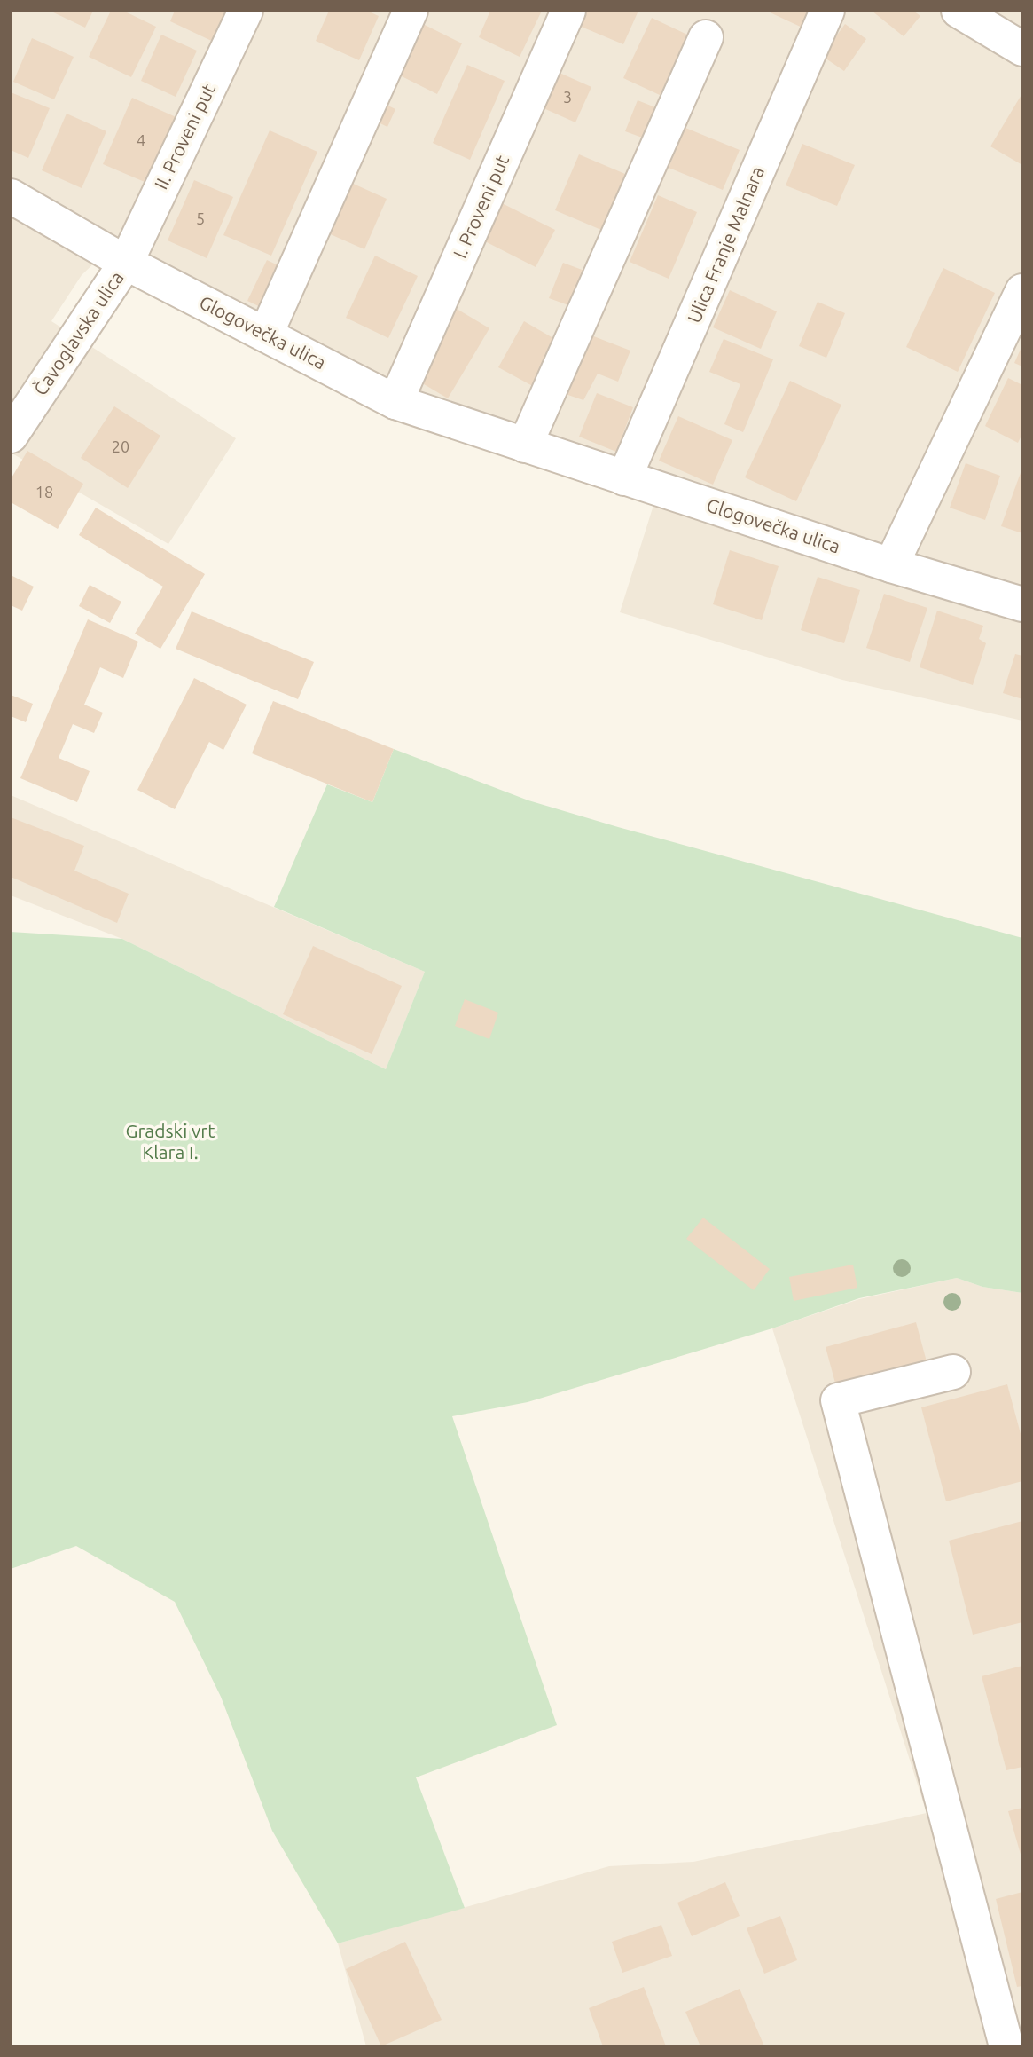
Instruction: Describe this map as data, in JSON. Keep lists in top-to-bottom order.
{
  "streets": {
    "street": [
      "II. Proveni put",
      "I. Proveni put",
      "Ulica Franje Malnara",
      "Glogovečka ulica",
      "Čavoglavska ulica"
    ]
  },
  "crossings": [
    ["II. Proveni put", "Glogovečka ulica"],
    ["II. Proveni put", "Čavoglavska ulica"],
    ["I. Proveni put", "Glogovečka ulica"],
    ["Ulica Franje Malnara", "Glogovečka ulica"],
    ["Glogovečka ulica", "Čavoglavska ulica"]
  ],
  "parks": ["Gradski vrt Klara I."],
  "house_numbers": [
    "3",
    "4",
    "5",
    "20",
    "18"
  ]
}
